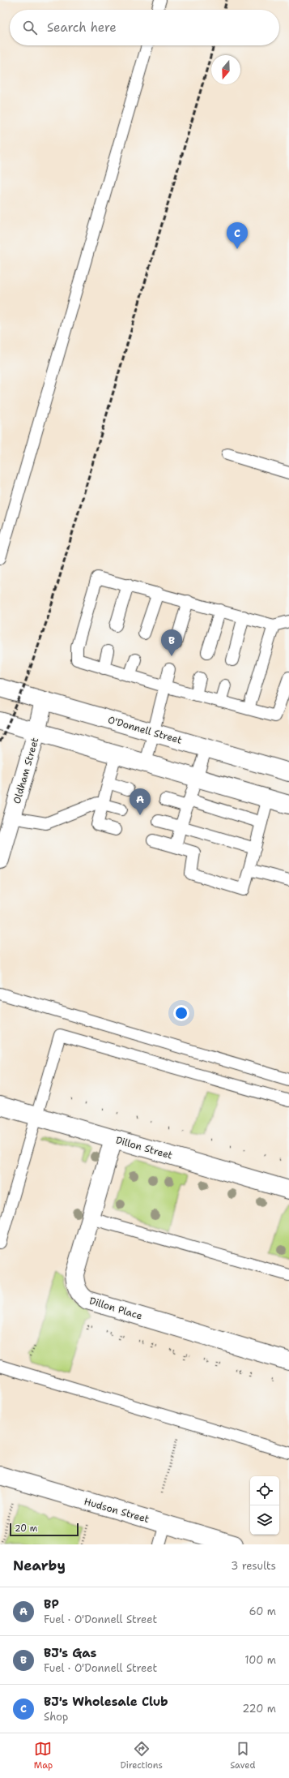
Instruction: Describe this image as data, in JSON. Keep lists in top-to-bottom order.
{
  "streets": {
    "street": [
      "O'Donnell Street",
      "Oldham Street",
      "Dillon Street",
      "Dillon Place",
      "Hudson Street"
    ]
  },
  "crossings": [
    ["O'Donnell Street", "Oldham Street"],
    ["Dillon Street", "Dillon Place"]
  ],
  "scale_bar": "20 m",
  "north": "bottom",
  "page": {
    "search": "Search here",
    "pins": ["C", "B", "A"],
    "scale": "20 m",
    "heading": ["Nearby", "3 results"],
    "list": [
      {
        "mark": "A",
        "name": "BP",
        "note": "Fuel · O'Donnell Street",
        "value": "60 m"
      },
      {
        "mark": "B",
        "name": "BJ's Gas",
        "note": "Fuel · O'Donnell Street",
        "value": "100 m"
      },
      {
        "mark": "C",
        "name": "BJ's Wholesale Club",
        "note": "Shop",
        "value": "220 m"
      }
    ],
    "nav": ["Map", "Directions", "Saved"]
  }
}
